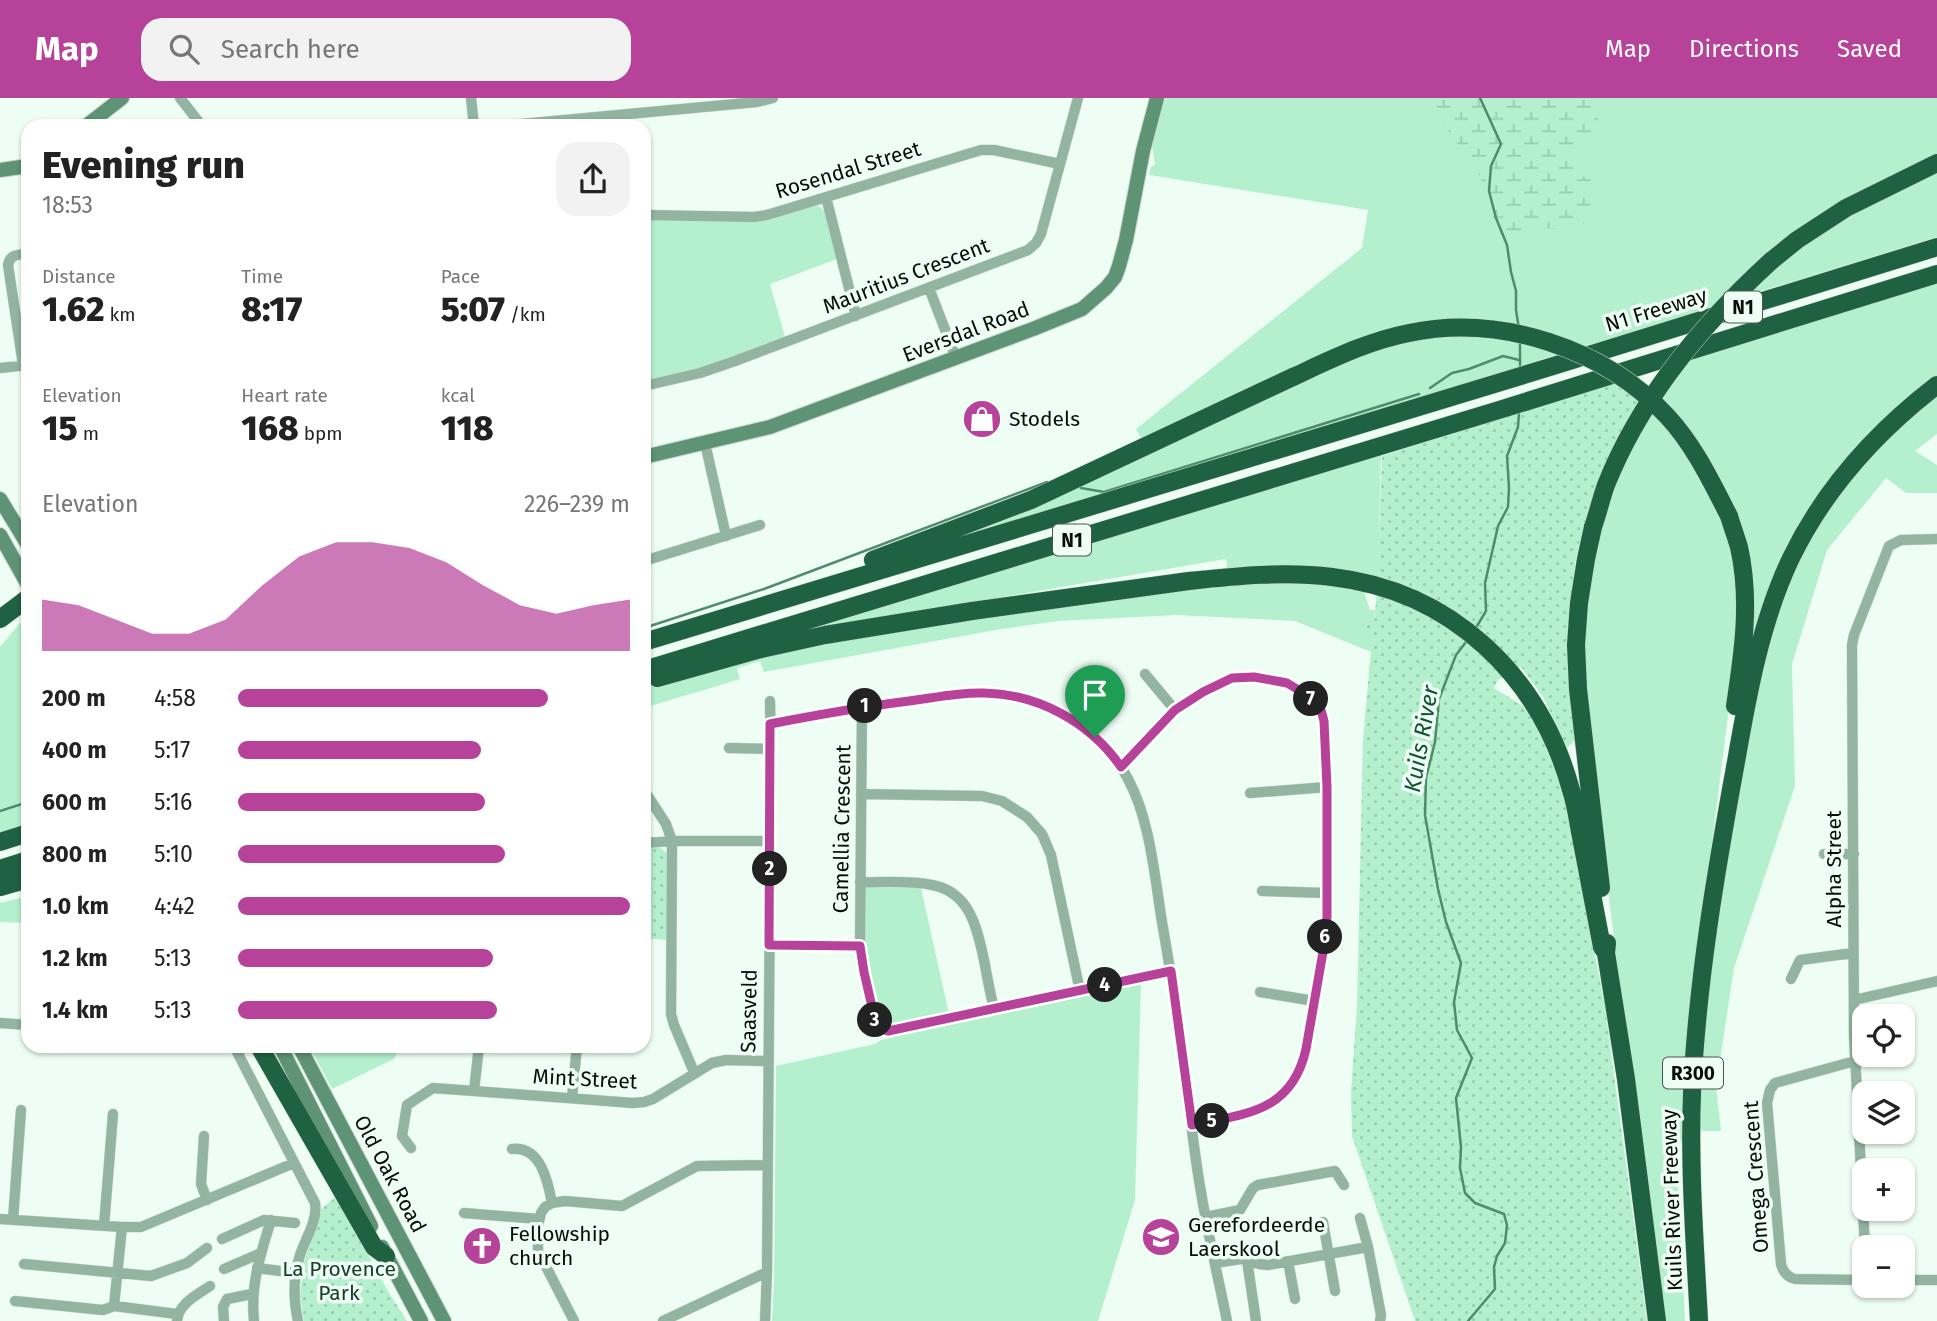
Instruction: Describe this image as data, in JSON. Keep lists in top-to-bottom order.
{
  "streets": {
    "highway": [
      "N1",
      "N1 Freeway",
      "R300",
      "Kuils River Freeway"
    ],
    "main road": ["Eversdal Road", "Old Oak Road"],
    "street": [
      "Rosendal Street",
      "Mauritius Crescent",
      "Camellia Crescent",
      "Alpha Street",
      "Saasveld",
      "Mint Street",
      "Omega Crescent"
    ]
  },
  "crossings": [
    ["Rosendal Street", "Mauritius Crescent"],
    ["N1", "N1 Freeway"],
    ["Saasveld", "Mint Street"]
  ],
  "water": ["Kuils River"],
  "parks": ["La Provence Park"],
  "places": {
    "shop": ["Stodels"],
    "school or university": ["Gerefordeerde Laerskool"],
    "church": ["Fellowship church"]
  },
  "page": {
    "header": "Map",
    "search": "Search here",
    "nav": ["Map", "Directions", "Saved"],
    "heading": ["Evening run", "18:53"],
    "stats": [
      ["Distance", "1.62 km"],
      ["Time", "8:17"],
      ["Pace", "5:07 /km"],
      ["Elevation", "15 m"],
      ["Heart rate", "168 bpm"],
      ["kcal", "118"]
    ],
    "chart": ["Elevation", "226–239 m"],
    "list": [
      {
        "name": "200 m",
        "note": "4:58"
      },
      {
        "name": "400 m",
        "note": "5:17"
      },
      {
        "name": "600 m",
        "note": "5:16"
      },
      {
        "name": "800 m",
        "note": "5:10"
      },
      {
        "name": "1.0 km",
        "note": "4:42"
      },
      {
        "name": "1.2 km",
        "note": "5:13"
      },
      {
        "name": "1.4 km",
        "note": "5:13"
      }
    ],
    "pins": [
      "7",
      "1",
      "2",
      "6",
      "4",
      "3",
      "5"
    ],
    "map_buttons": ["+", "−"]
  }
}
